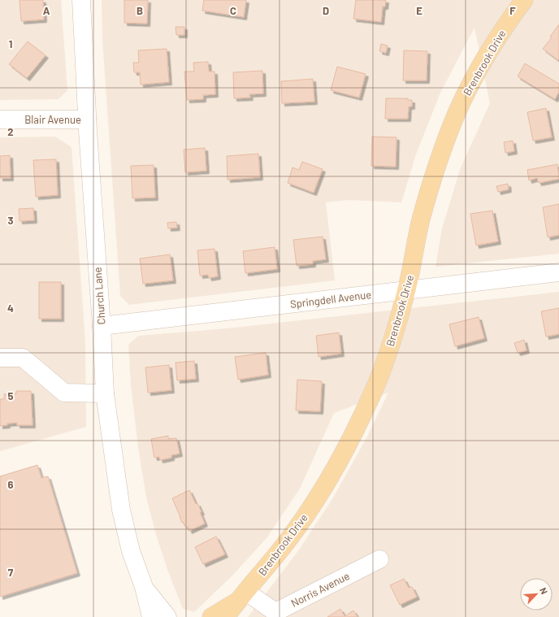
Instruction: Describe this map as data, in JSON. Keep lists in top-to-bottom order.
{
  "streets": {
    "main road": ["Brenbrook Drive"],
    "street": [
      "Blair Avenue",
      "Church Lane",
      "Springdell Avenue",
      "Norris Avenue"
    ]
  },
  "crossings": [
    ["Brenbrook Drive", "Springdell Avenue"],
    ["Brenbrook Drive", "Norris Avenue"],
    ["Blair Avenue", "Church Lane"],
    ["Church Lane", "Springdell Avenue"]
  ],
  "north": "top right",
  "grid": {
    "columns": [
      "A",
      "B",
      "C",
      "D",
      "E",
      "F"
    ],
    "rows": [
      "1",
      "2",
      "3",
      "4",
      "5",
      "6",
      "7"
    ]
  }
}
